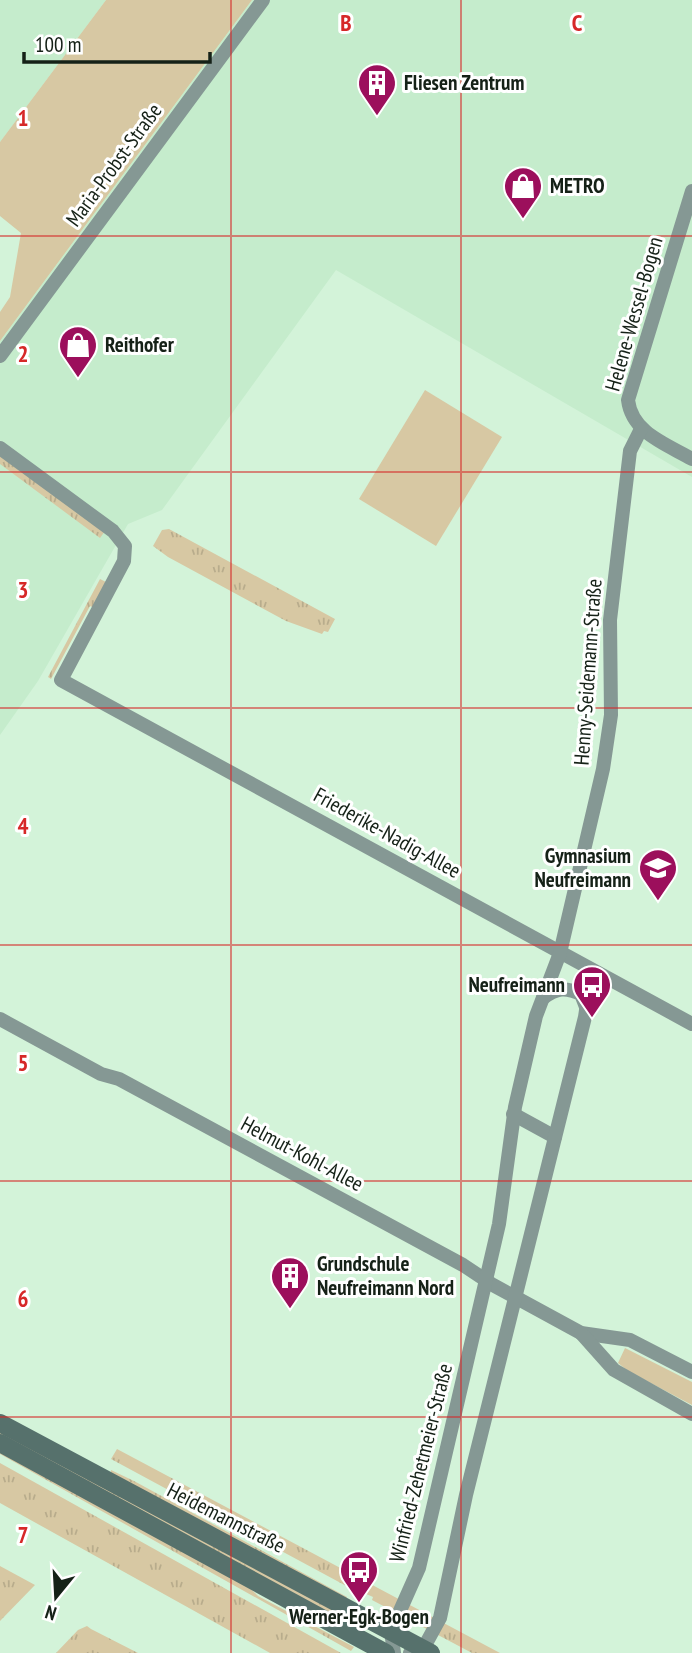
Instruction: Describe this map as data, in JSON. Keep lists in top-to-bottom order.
{
  "streets": {
    "main road": ["Heidemannstraße"],
    "street": [
      "Maria-Probst-Straße",
      "Helene-Wessel-Bogen",
      "Henny-Seidemann-Straße",
      "Friederike-Nadig-Allee",
      "Helmut-Kohl-Allee",
      "Winfried-Zehetmeier-Straße"
    ]
  },
  "crossings": [
    ["Helene-Wessel-Bogen", "Henny-Seidemann-Straße"],
    ["Henny-Seidemann-Straße", "Friederike-Nadig-Allee"],
    ["Henny-Seidemann-Straße", "Helmut-Kohl-Allee"],
    ["Henny-Seidemann-Straße", "Winfried-Zehetmeier-Straße"],
    ["Helmut-Kohl-Allee", "Winfried-Zehetmeier-Straße"],
    ["Winfried-Zehetmeier-Straße", "Heidemannstraße"]
  ],
  "places": {
    "building": ["Fliesen Zentrum", "Grundschule Neufreimann Nord"],
    "shop": ["METRO", "Reithofer"],
    "school or university": ["Gymnasium Neufreimann"],
    "bus stop": ["Neufreimann", "Werner-Egk-Bogen"]
  },
  "scale_bar": "100 m",
  "north": "bottom",
  "grid": {
    "columns": ["B", "C"],
    "rows": [
      "1",
      "2",
      "3",
      "4",
      "5",
      "6",
      "7"
    ]
  }
}
